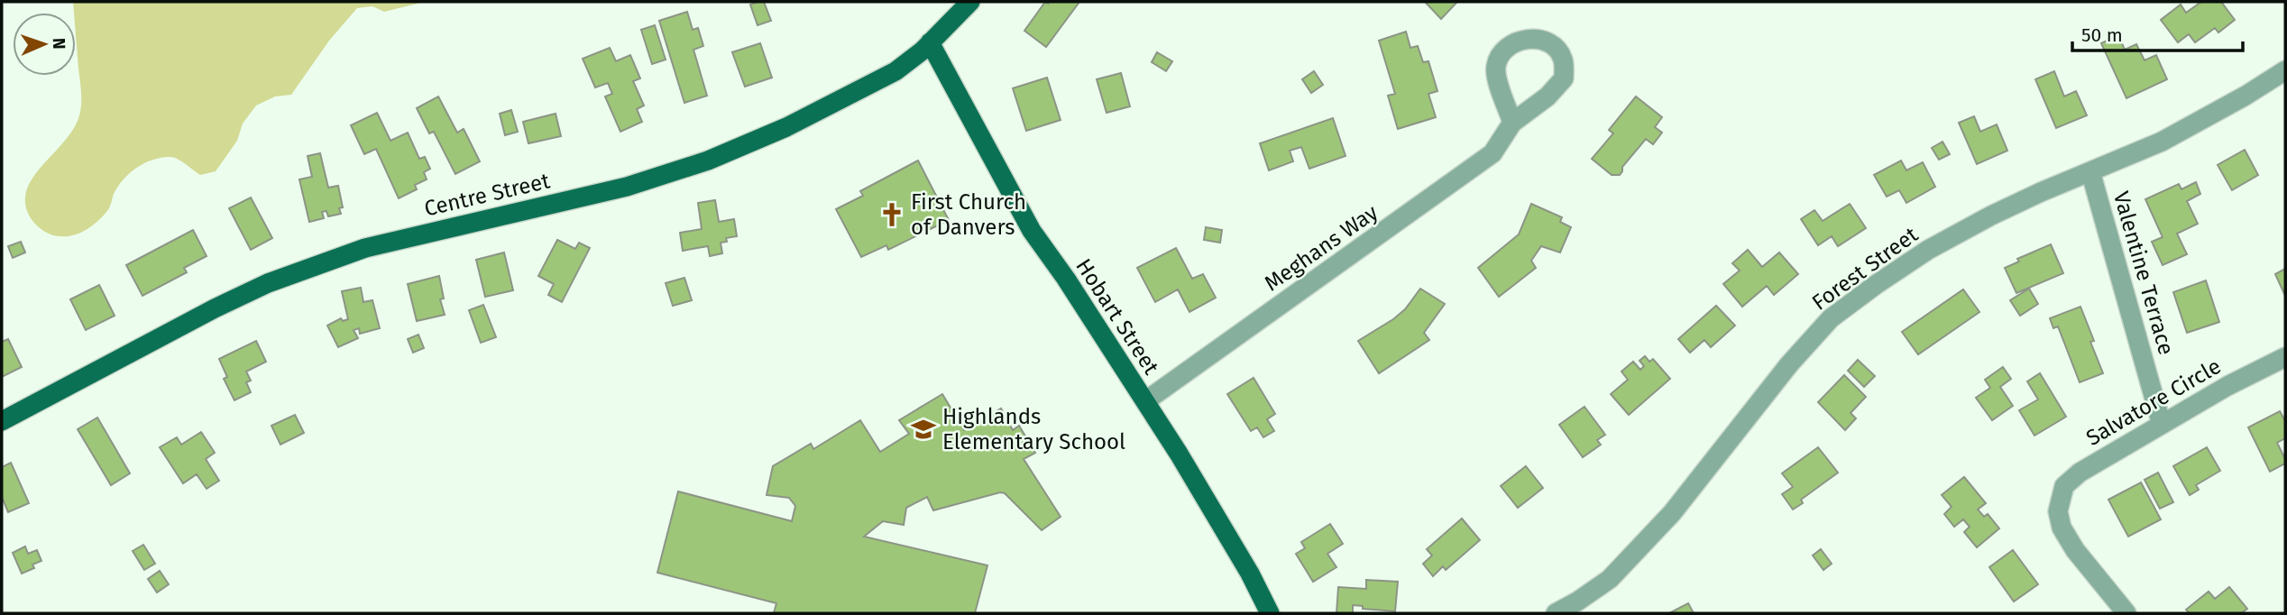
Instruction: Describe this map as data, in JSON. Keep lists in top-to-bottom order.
{
  "streets": {
    "main road": ["Centre Street", "Hobart Street"],
    "street": [
      "Meghans Way",
      "Forest Street",
      "Valentine Terrace",
      "Salvatore Circle"
    ]
  },
  "crossings": [
    ["Centre Street", "Hobart Street"],
    ["Meghans Way", "Hobart Street"],
    ["Forest Street", "Valentine Terrace"],
    ["Valentine Terrace", "Salvatore Circle"]
  ],
  "places": {
    "church": ["First Church of Danvers"],
    "school or university": ["Highlands Elementary School"]
  },
  "scale_bar": "50 m",
  "north": "right"
}
